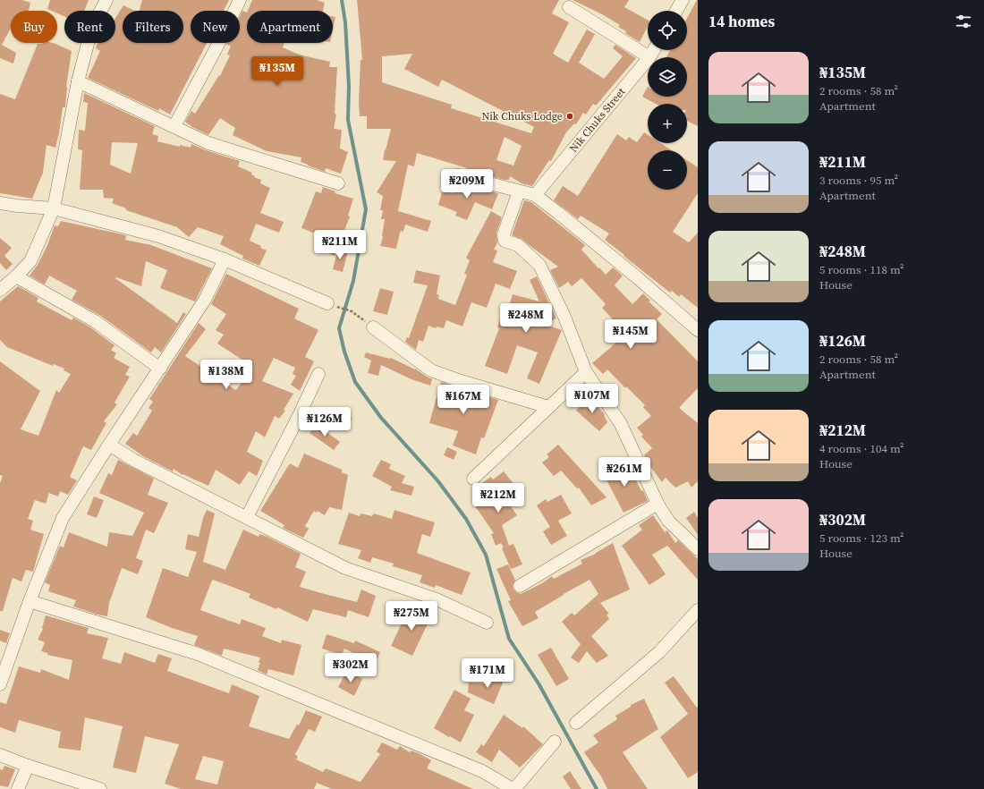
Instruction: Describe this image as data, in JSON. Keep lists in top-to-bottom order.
{
  "streets": {
    "street": ["Nik Chuks Street"]
  },
  "places": ["Nik Chuks Lodge"],
  "page": {
    "heading": "14 homes",
    "map_buttons": ["+", "−"],
    "chip": [
      "Buy",
      "Rent",
      "Filters",
      "New",
      "Apartment"
    ],
    "list": [
      {
        "name": "₦135M",
        "note": "2 rooms · 58 m² · Apartment"
      },
      {
        "name": "₦211M",
        "note": "3 rooms · 95 m² · Apartment"
      },
      {
        "name": "₦248M",
        "note": "5 rooms · 118 m² · House"
      },
      {
        "name": "₦126M",
        "note": "2 rooms · 58 m² · Apartment"
      },
      {
        "name": "₦212M",
        "note": "4 rooms · 104 m² · House"
      },
      {
        "name": "₦302M",
        "note": "5 rooms · 123 m² · House"
      }
    ],
    "price": [
      "₦135M",
      "₦209M",
      "₦211M",
      "₦248M",
      "₦145M",
      "₦138M",
      "₦107M",
      "₦167M",
      "₦126M",
      "₦261M",
      "₦212M",
      "₦275M",
      "₦302M",
      "₦171M"
    ]
  }
}
